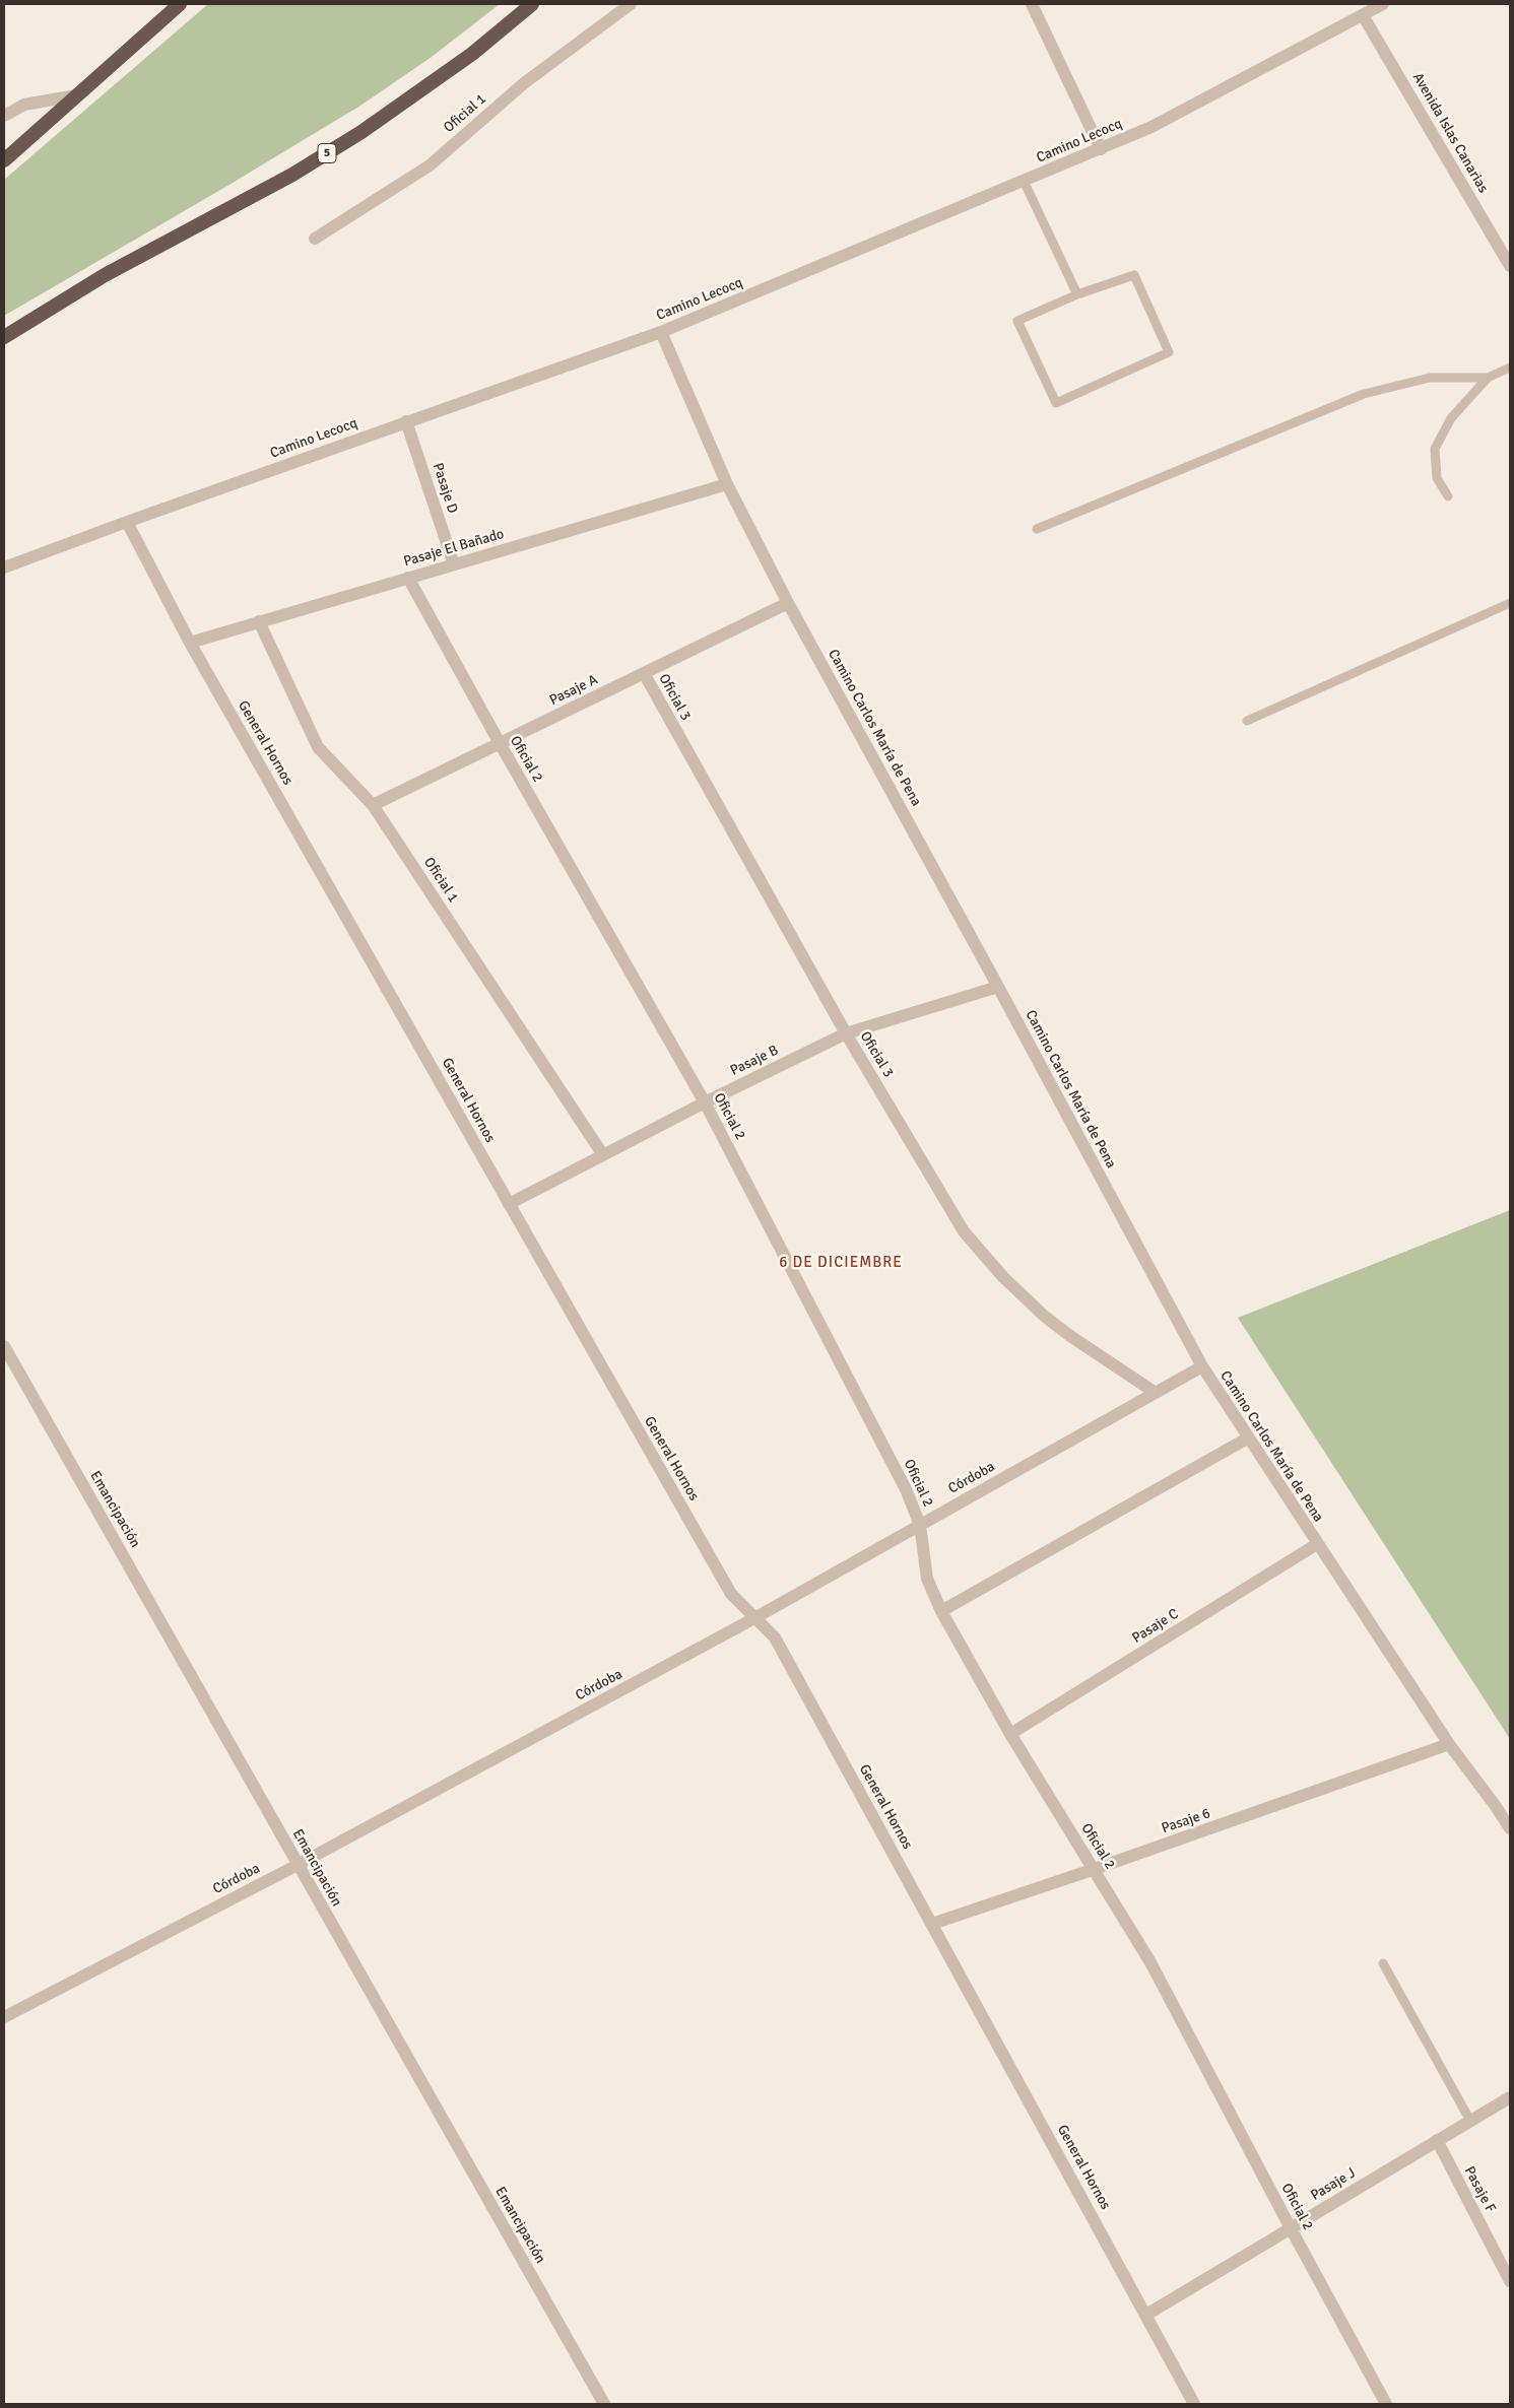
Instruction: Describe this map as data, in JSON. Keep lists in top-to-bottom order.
{
  "streets": {
    "highway": ["5"],
    "street": [
      "Oficial 1",
      "Avenida Islas Canarias",
      "Camino Lecocq",
      "Pasaje D",
      "Pasaje El Bañado",
      "Pasaje A",
      "Oficial 3",
      "Camino Carlos María de Pena",
      "General Hornos",
      "Oficial 2",
      "Pasaje B",
      "Córdoba",
      "Emancipación",
      "Pasaje C",
      "Pasaje 6",
      "Pasaje J",
      "Pasaje F"
    ]
  },
  "crossings": [
    ["Oficial 1", "Pasaje El Bañado"],
    ["Oficial 1", "Pasaje A"],
    ["Oficial 1", "Pasaje B"],
    ["Avenida Islas Canarias", "Camino Lecocq"],
    ["Camino Lecocq", "Pasaje D"],
    ["Camino Lecocq", "Camino Carlos María de Pena"],
    ["Camino Lecocq", "General Hornos"],
    ["Pasaje D", "Pasaje El Bañado"],
    ["Pasaje El Bañado", "Camino Carlos María de Pena"],
    ["Pasaje El Bañado", "General Hornos"],
    ["Pasaje El Bañado", "Oficial 2"],
    ["Pasaje A", "Oficial 3"],
    ["Pasaje A", "Camino Carlos María de Pena"],
    ["Pasaje A", "Oficial 2"],
    ["Oficial 3", "Pasaje B"],
    ["Oficial 3", "Córdoba"],
    ["Camino Carlos María de Pena", "Pasaje B"],
    ["Camino Carlos María de Pena", "Córdoba"],
    ["Camino Carlos María de Pena", "Pasaje C"],
    ["Camino Carlos María de Pena", "Pasaje 6"],
    ["General Hornos", "Pasaje B"],
    ["General Hornos", "Córdoba"],
    ["General Hornos", "Pasaje 6"],
    ["General Hornos", "Pasaje J"],
    ["Oficial 2", "Pasaje B"],
    ["Oficial 2", "Córdoba"],
    ["Oficial 2", "Pasaje C"],
    ["Oficial 2", "Pasaje 6"],
    ["Oficial 2", "Pasaje J"],
    ["Córdoba", "Emancipación"],
    ["Pasaje J", "Pasaje F"]
  ],
  "districts": ["6 DE DICIEMBRE"]
}
